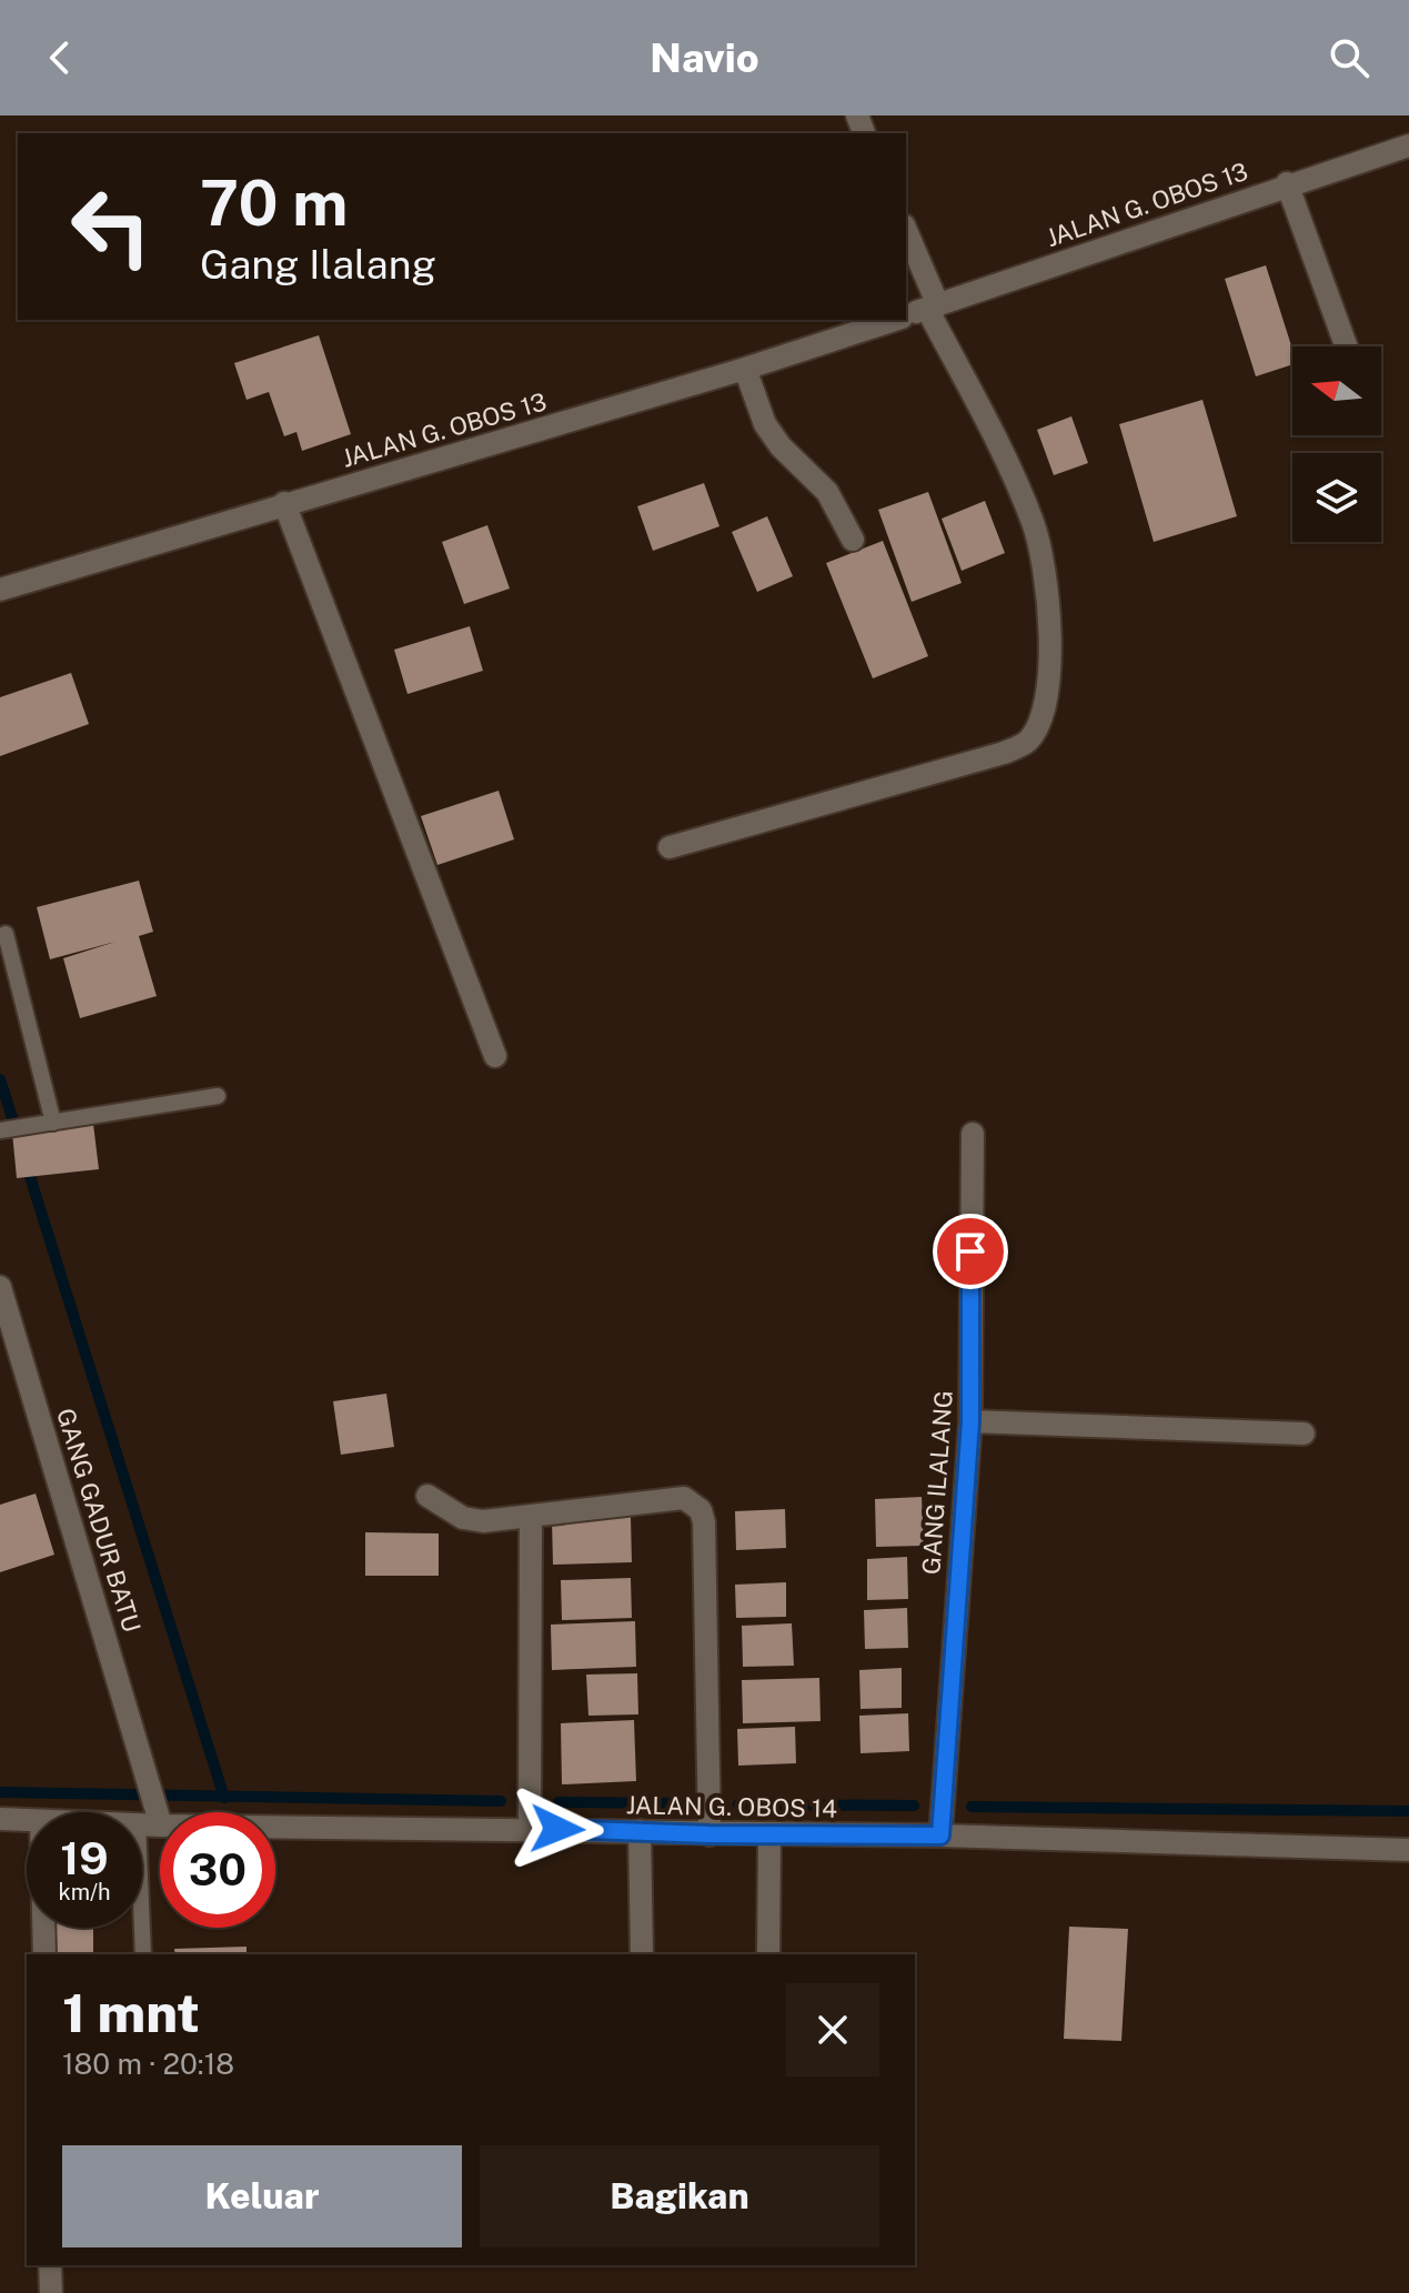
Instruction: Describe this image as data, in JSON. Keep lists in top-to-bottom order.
{
  "streets": {
    "street": [
      "JALAN G. OBOS 13",
      "GANG ILALANG",
      "GANG GADUR BATU",
      "JALAN G. OBOS 14"
    ]
  },
  "crossings": [
    ["GANG ILALANG", "JALAN G. OBOS 14"],
    ["GANG GADUR BATU", "JALAN G. OBOS 14"]
  ],
  "north": "left",
  "page": {
    "header": "Navio",
    "turn": ["70 m", "Gang Ilalang"],
    "speed": "19 km/h",
    "limit": "30",
    "heading": ["1 mnt", "180 m · 20:18"],
    "buttons": ["Keluar", "Bagikan"]
  }
}
